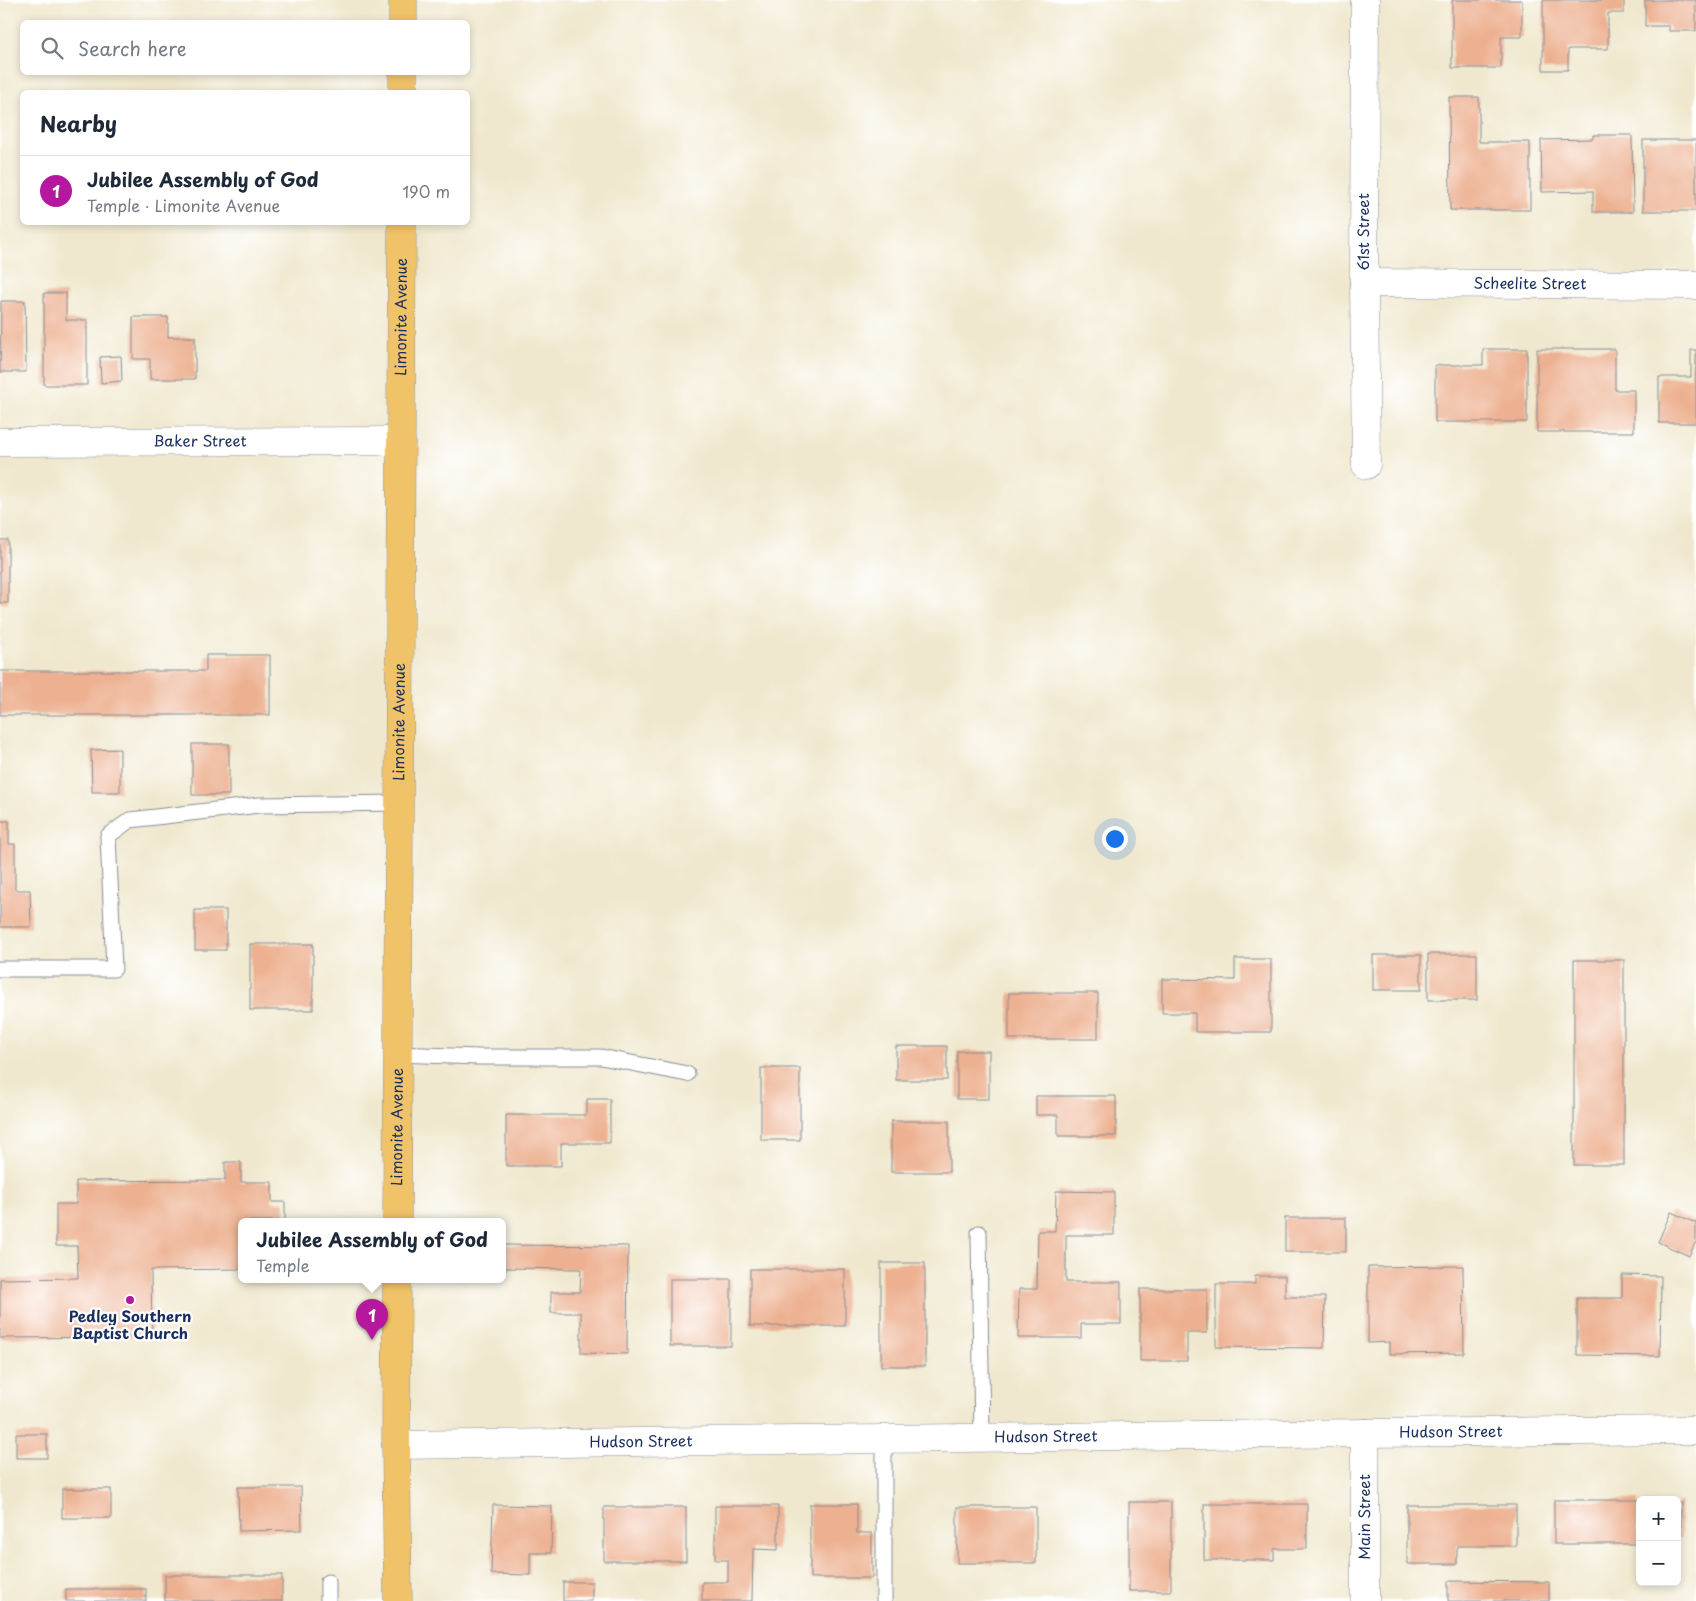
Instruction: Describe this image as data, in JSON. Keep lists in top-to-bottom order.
{
  "streets": {
    "main road": ["Limonite Avenue"],
    "street": [
      "61st Street",
      "Scheelite Street",
      "Baker Street",
      "Hudson Street",
      "Main Street"
    ]
  },
  "crossings": [
    ["61st Street", "Scheelite Street"],
    ["Limonite Avenue", "Baker Street"],
    ["Hudson Street", "Main Street"]
  ],
  "places": ["Pedley Southern Baptist Church"],
  "page": {
    "search": "Search here",
    "heading": "Nearby",
    "list": [
      {
        "mark": "1",
        "name": "Jubilee Assembly of God",
        "note": "Temple · Limonite Avenue",
        "value": "190 m"
      }
    ],
    "popup": ["Jubilee Assembly of God", "Temple"],
    "pins": "1",
    "map_buttons": ["+", "−"]
  }
}
